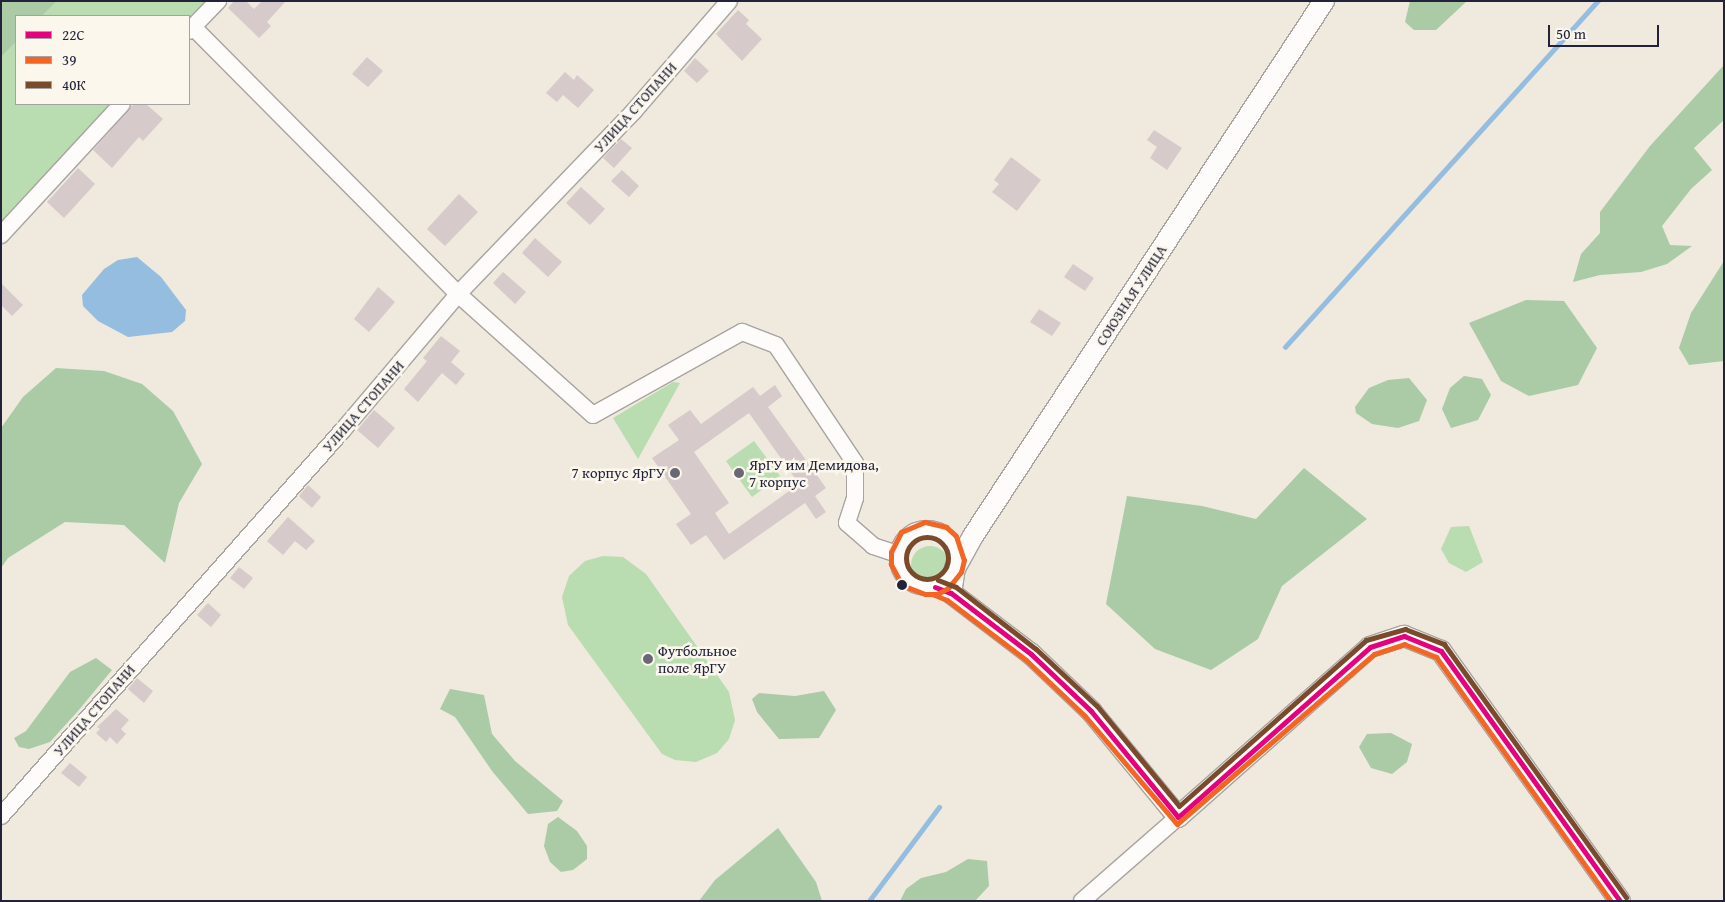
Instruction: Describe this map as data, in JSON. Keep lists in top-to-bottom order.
{
  "streets": {
    "street": ["УЛИЦА СТОПАНИ", "СОЮЗНАЯ УЛИЦА"]
  },
  "places": ["7 корпус ЯрГУ", "ЯрГУ им Демидова, 7 корпус", "Футбольное поле ЯрГУ"],
  "lines": ["transit line 39", "transit line 40К", "transit line 22С"],
  "legend": ["22С", "39", "40К"],
  "scale_bar": "50 m"
}
